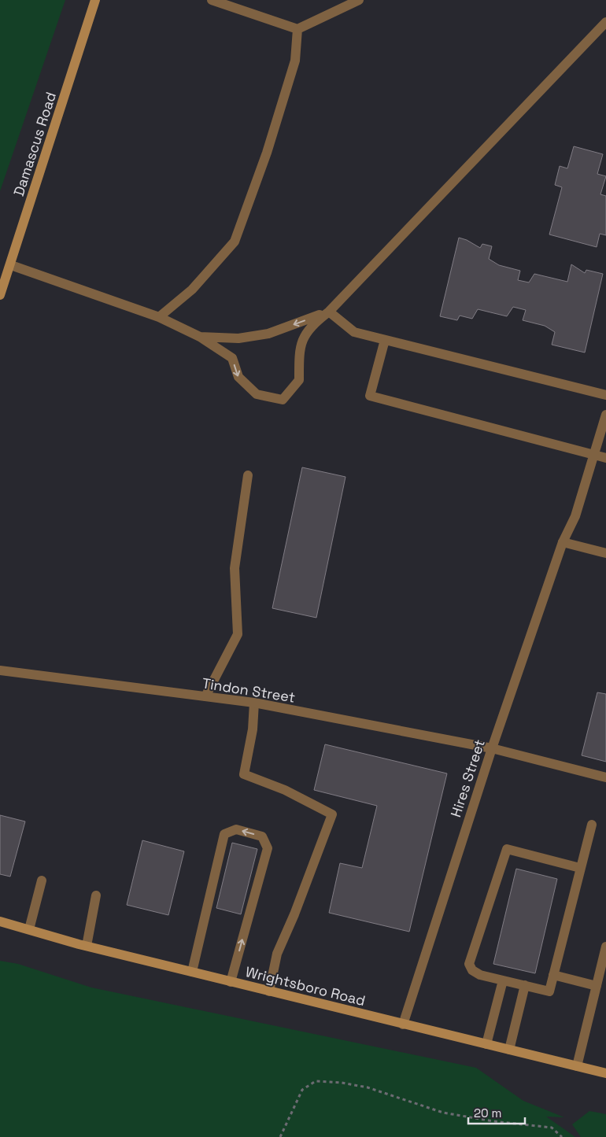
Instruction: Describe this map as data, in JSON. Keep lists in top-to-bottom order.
{
  "streets": {
    "main road": ["Damascus Road", "Wrightsboro Road"],
    "street": ["Tindon Street", "Hires Street"]
  },
  "crossings": [
    ["Tindon Street", "Hires Street"],
    ["Hires Street", "Wrightsboro Road"]
  ],
  "scale_bar": "20 m"
}
